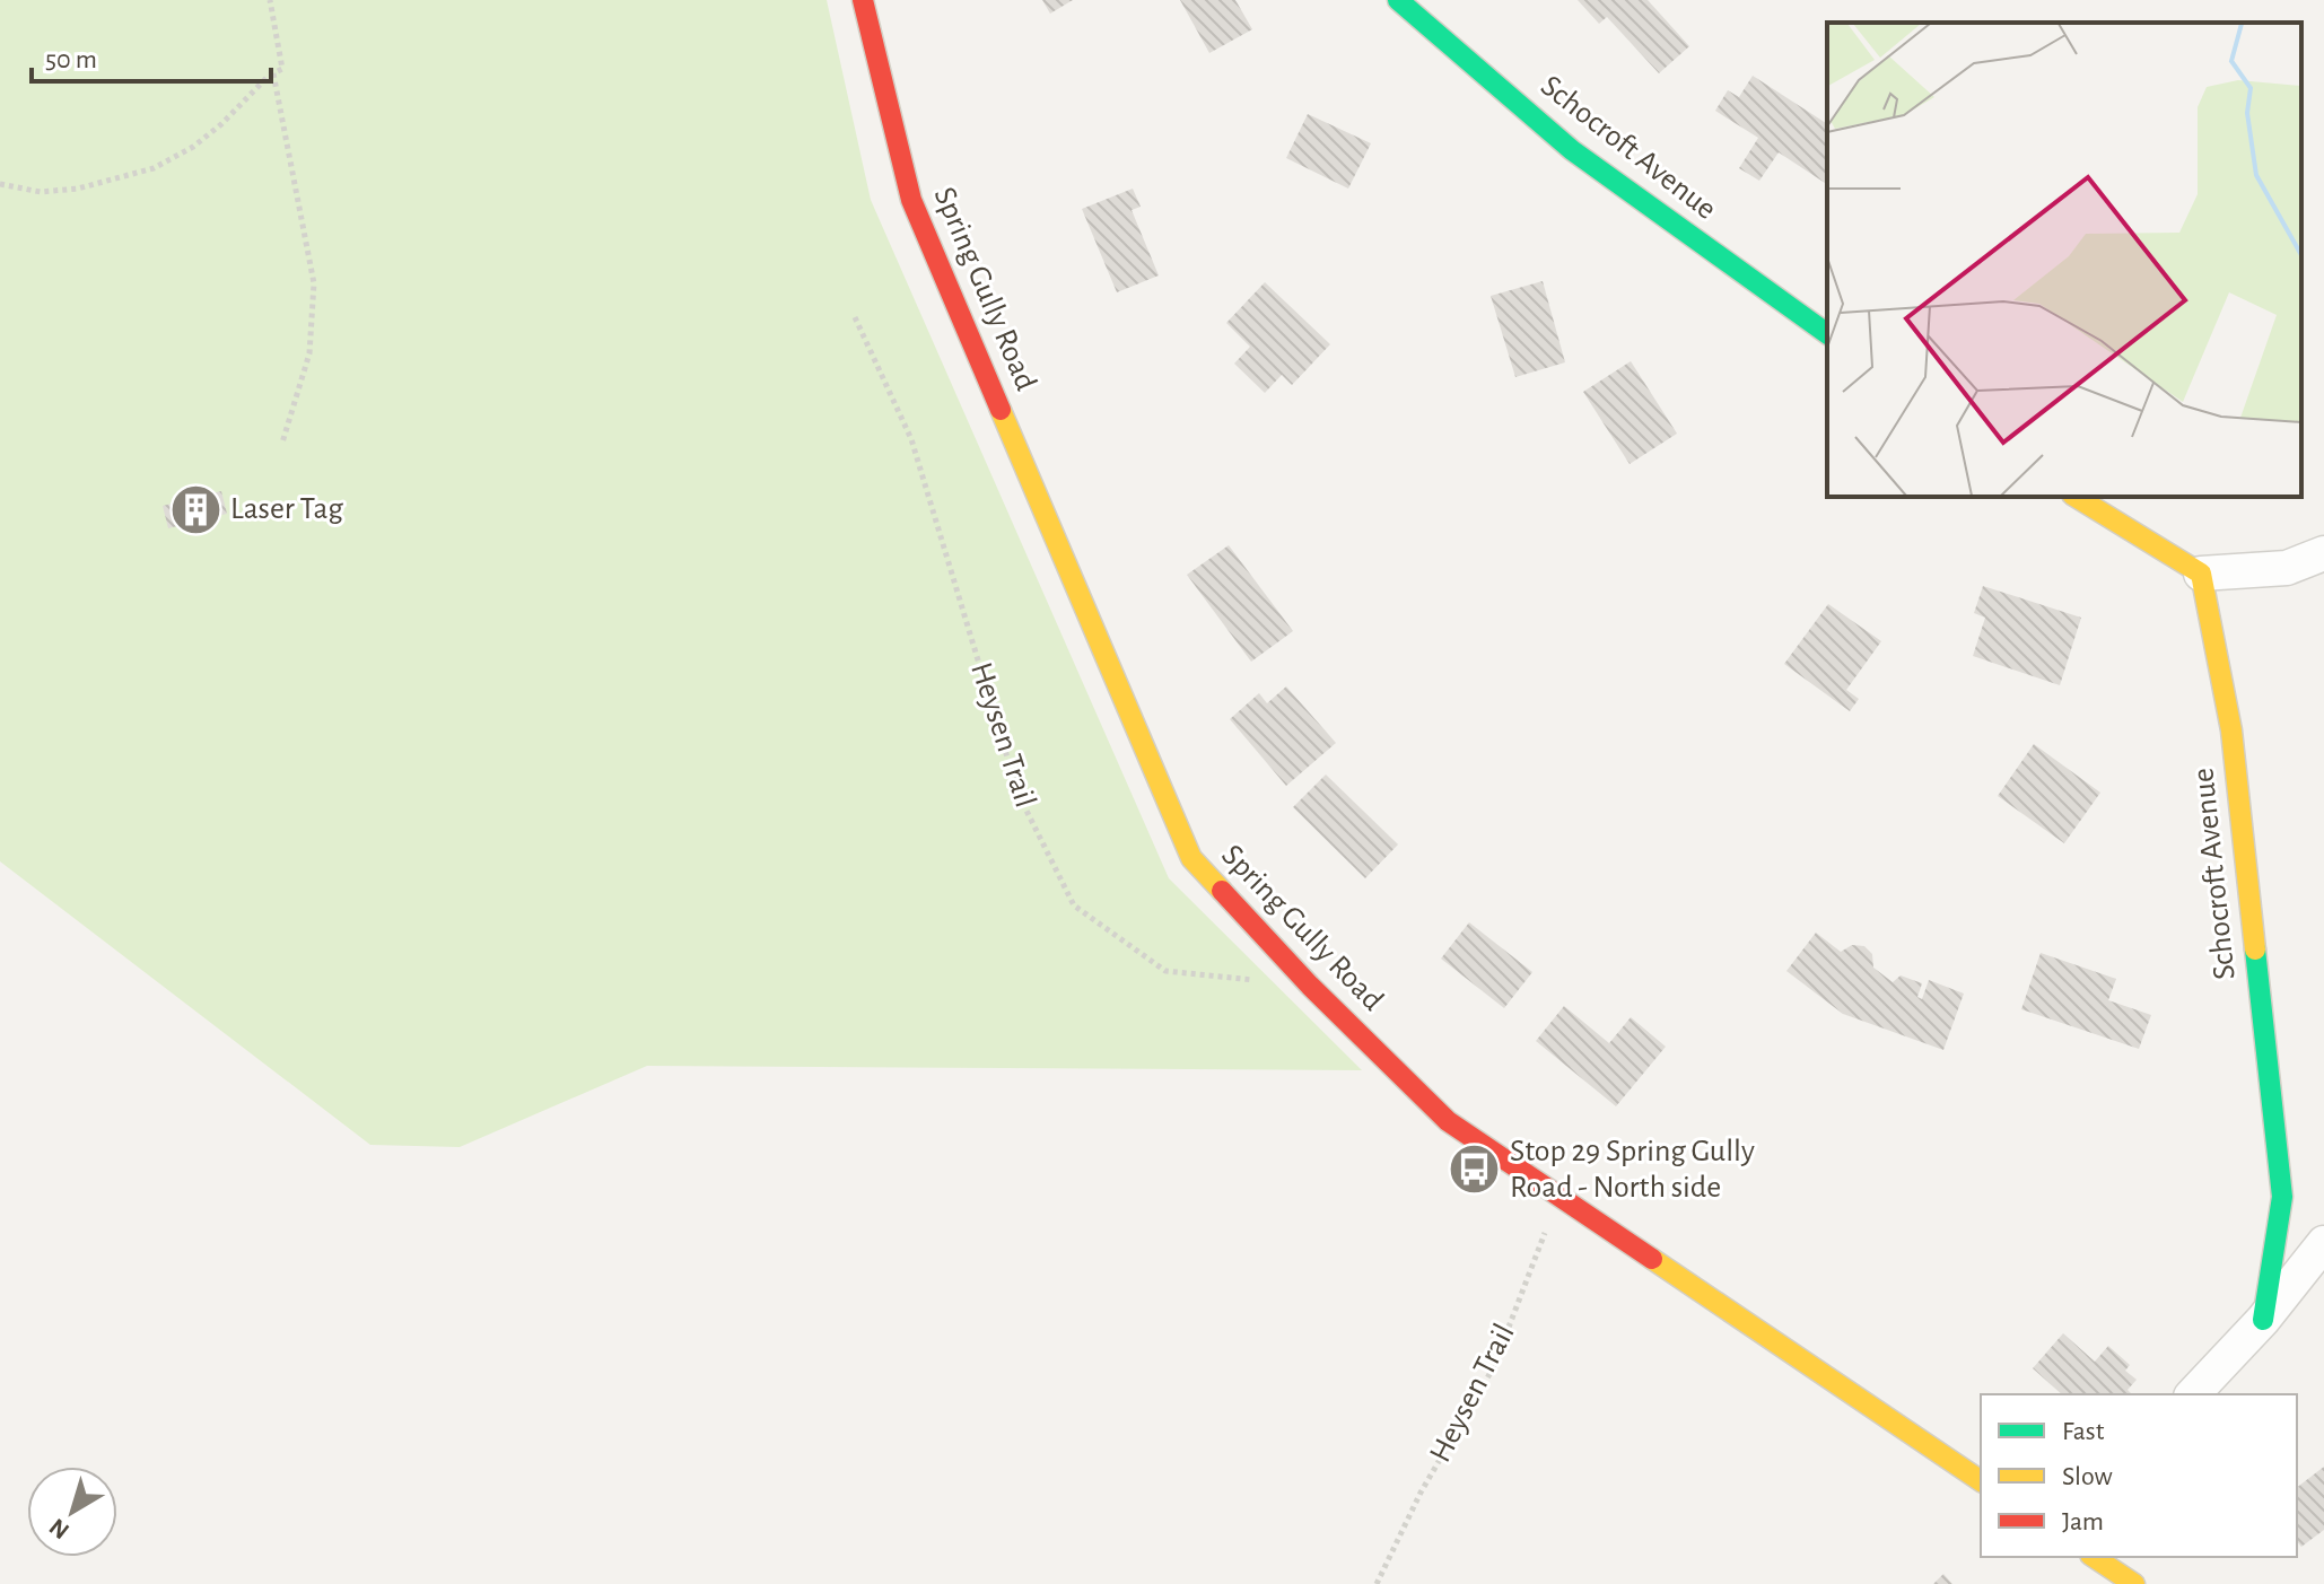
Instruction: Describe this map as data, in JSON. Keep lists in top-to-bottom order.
{
  "streets": {
    "main road": ["Schocroft Avenue", "Spring Gully Road"],
    "path": ["Heysen Trail"]
  },
  "crossings": [
    ["Spring Gully Road", "Heysen Trail"]
  ],
  "places": {
    "building": ["Laser Tag"],
    "bus stop": ["Stop 29 Spring Gully Road - North side"]
  },
  "legend": ["Fast", "Slow", "Jam"],
  "scale_bar": "50 m",
  "north": "bottom left"
}
